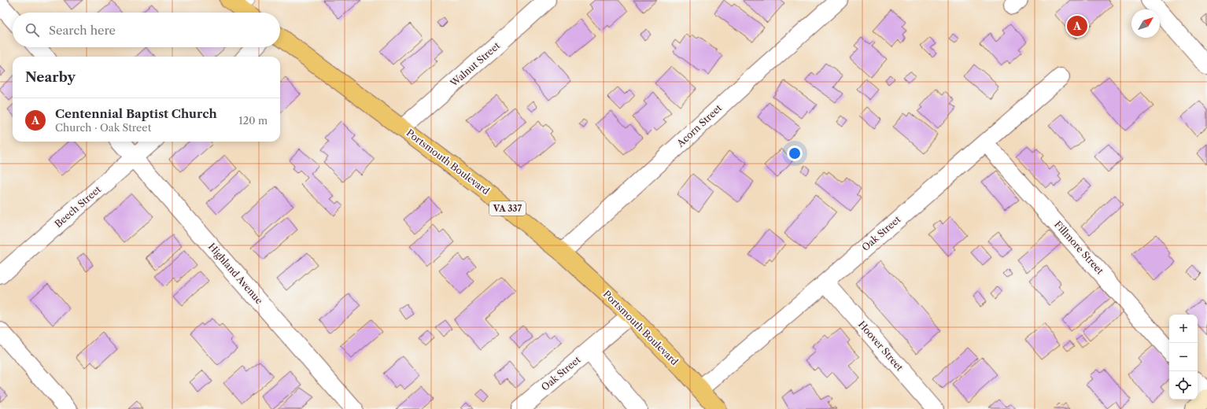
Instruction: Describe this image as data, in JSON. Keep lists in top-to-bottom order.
{
  "streets": {
    "main road": ["Portsmouth Boulevard", "VA 337"],
    "street": [
      "Walnut Street",
      "Acorn Street",
      "Beech Street",
      "Oak Street",
      "Fillmore Street",
      "Highland Avenue",
      "Hoover Street"
    ]
  },
  "crossings": [
    ["Walnut Street", "Portsmouth Boulevard"],
    ["Acorn Street", "Portsmouth Boulevard"],
    ["Portsmouth Boulevard", "Oak Street"],
    ["Beech Street", "Highland Avenue"],
    ["Oak Street", "Fillmore Street"],
    ["Oak Street", "Hoover Street"]
  ],
  "north": "top right",
  "page": {
    "search": "Search here",
    "pins": "A",
    "heading": "Nearby",
    "list": [
      {
        "mark": "A",
        "name": "Centennial Baptist Church",
        "note": "Church · Oak Street",
        "value": "120 m"
      }
    ],
    "map_buttons": ["+", "−"]
  }
}
